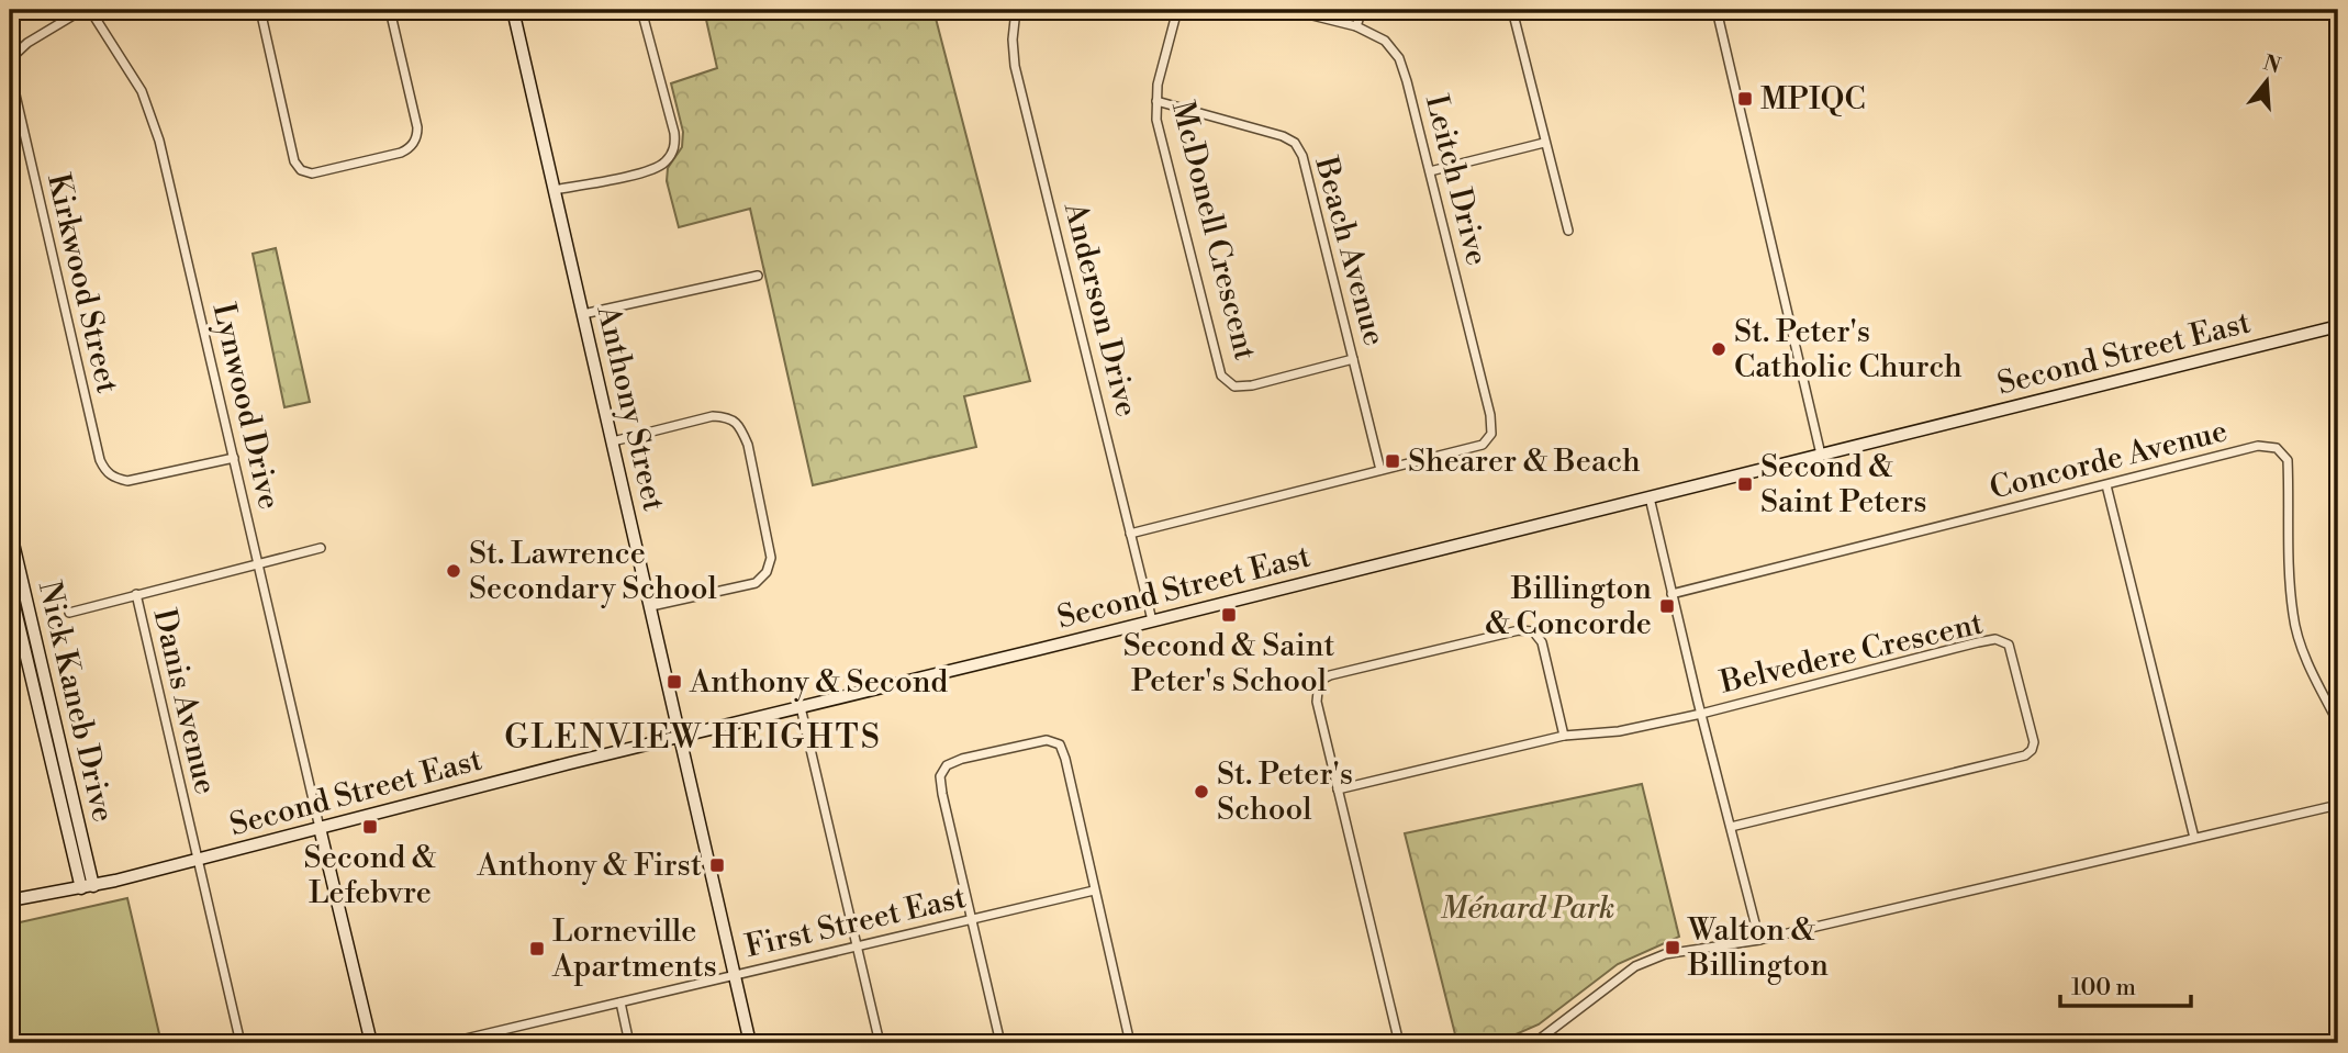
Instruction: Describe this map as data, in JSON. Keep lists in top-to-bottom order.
{
  "streets": {
    "main road": ["Second Street East", "Anthony Street", "Nick Kaneb Drive"],
    "street": [
      "Leitch Drive",
      "McDonell Crescent",
      "Beach Avenue",
      "Kirkwood Street",
      "Anderson Drive",
      "Lynwood Drive",
      "Concorde Avenue",
      "Belvedere Crescent",
      "Danis Avenue",
      "First Street East"
    ]
  },
  "crossings": [
    ["Leitch Drive", "Beach Avenue"],
    ["McDonell Crescent", "Beach Avenue"],
    ["Kirkwood Street", "Lynwood Drive"],
    ["Anderson Drive", "Second Street East"],
    ["Second Street East", "Lynwood Drive"],
    ["Second Street East", "Anthony Street"],
    ["Second Street East", "Nick Kaneb Drive"],
    ["Second Street East", "Danis Avenue"],
    ["Anthony Street", "First Street East"]
  ],
  "districts": ["GLENVIEW HEIGHTS"],
  "parks": ["Ménard Park"],
  "places": {
    "transit": [
      "MPIQC",
      "Shearer & Beach",
      "Second & Saint Peters",
      "Billington & Concorde",
      "Second & Saint Peter's School",
      "Anthony & Second",
      "Second & Lefebvre",
      "Anthony & First",
      "Walton & Billington",
      "Lorneville Apartments"
    ],
    "other": ["St. Peter's Catholic Church", "St. Lawrence Secondary School", "St. Peter's School"]
  },
  "scale_bar": "100 m",
  "north": "top"
}
